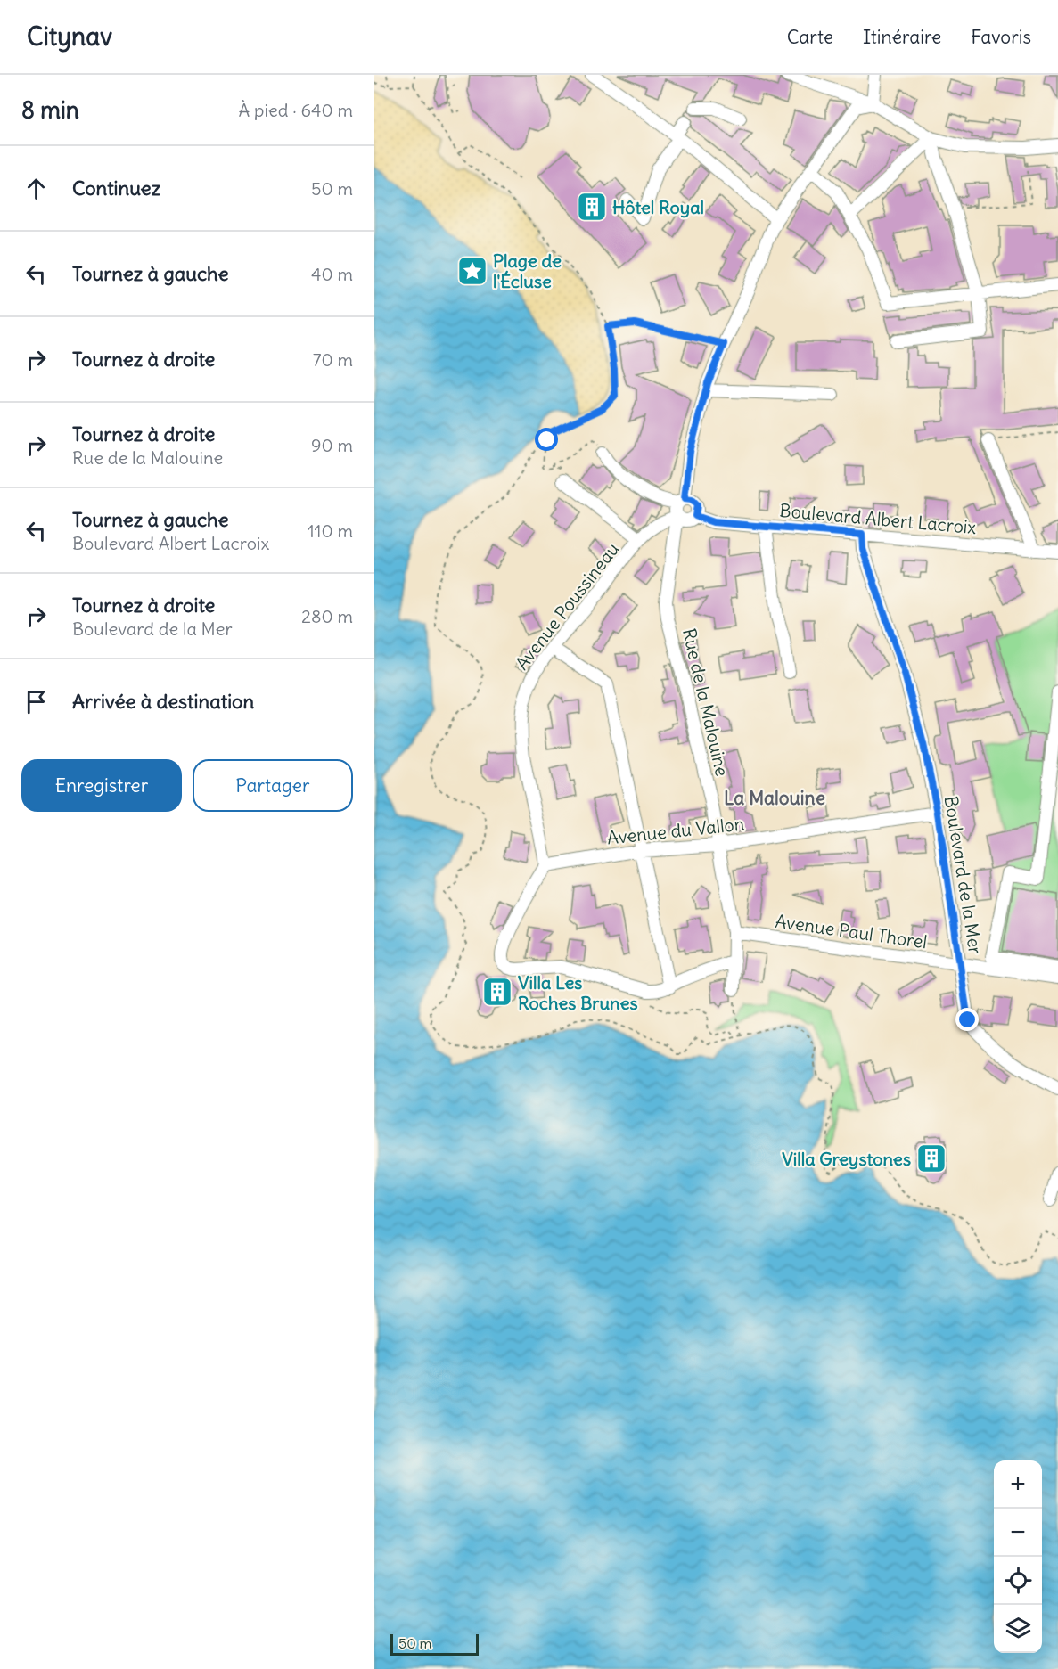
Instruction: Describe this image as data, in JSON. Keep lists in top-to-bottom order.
{
  "streets": {
    "street": [
      "Boulevard Albert Lacroix",
      "Avenue Poussineau",
      "Rue de la Malouine",
      "Avenue du Vallon",
      "Boulevard de la Mer",
      "Avenue Paul Thorel"
    ]
  },
  "crossings": [
    ["Boulevard Albert Lacroix", "Boulevard de la Mer"],
    ["Avenue Poussineau", "Rue de la Malouine"],
    ["Avenue Poussineau", "Avenue du Vallon"],
    ["Rue de la Malouine", "Avenue du Vallon"],
    ["Rue de la Malouine", "Avenue Paul Thorel"],
    ["Avenue du Vallon", "Boulevard de la Mer"],
    ["Boulevard de la Mer", "Avenue Paul Thorel"]
  ],
  "districts": ["La Malouine"],
  "places": {
    "building": ["Hôtel Royal", "Villa Les Roches Brunes", "Villa Greystones"],
    "place": ["Plage de l'Écluse"]
  },
  "scale_bar": "50 m",
  "page": {
    "header": "Citynav",
    "nav": ["Carte", "Itinéraire", "Favoris"],
    "heading": ["8 min", "À pied · 640 m"],
    "list": [
      ["Continuez", "50 m"],
      ["Tournez à gauche", "40 m"],
      ["Tournez à droite", "70 m"],
      ["Tournez à droite", "Rue de la Malouine", "90 m"],
      ["Tournez à gauche", "Boulevard Albert Lacroix", "110 m"],
      ["Tournez à droite", "Boulevard de la Mer", "280 m"],
      "Arrivée à destination"
    ],
    "buttons": ["Enregistrer", "Partager"],
    "map_buttons": ["+", "−"],
    "scale": "50 m"
  }
}
